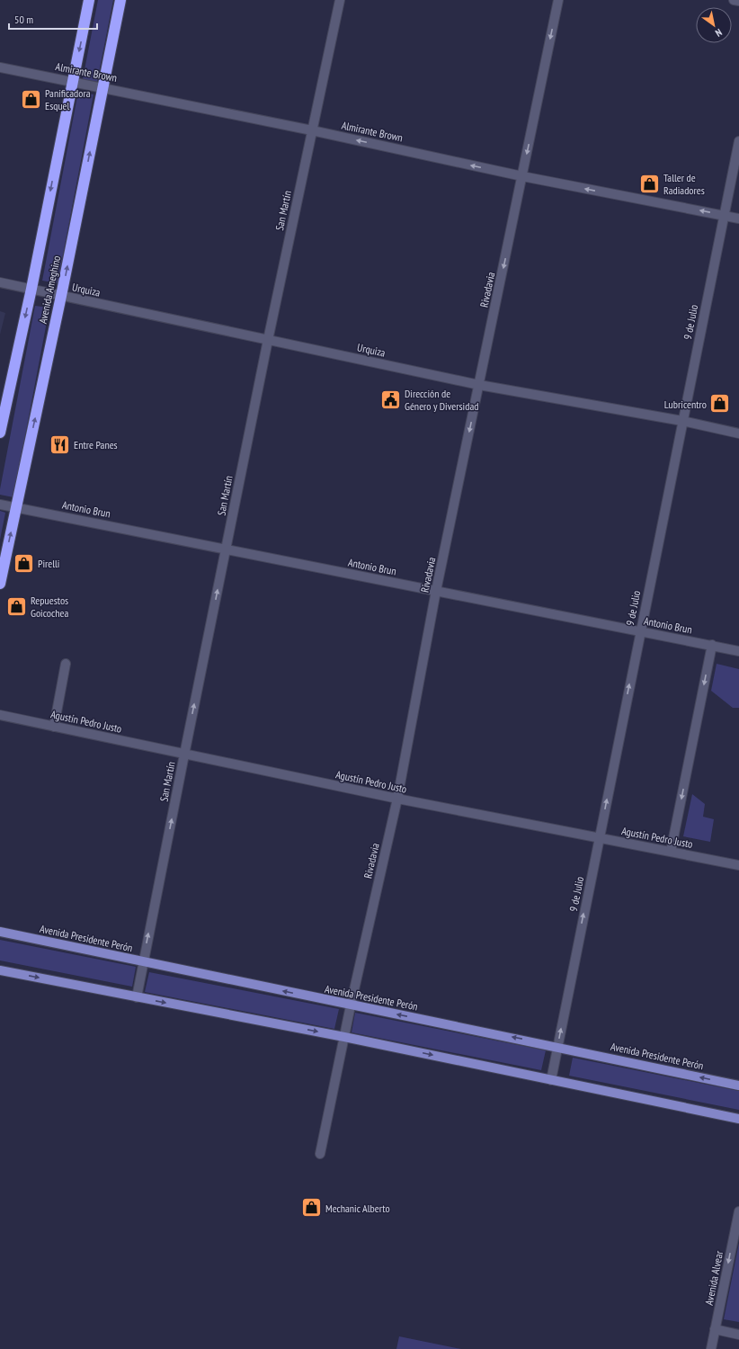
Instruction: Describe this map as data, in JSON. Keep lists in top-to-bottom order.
{
  "streets": {
    "highway": ["Avenida Ameghino"],
    "main road": ["Avenida Presidente Perón"],
    "street": [
      "Almirante Brown",
      "San Martín",
      "Urquiza",
      "Rivadavia",
      "9 de Julio",
      "Antonio Brun",
      "Agustín Pedro Justo",
      "Avenida Alvear"
    ]
  },
  "crossings": [
    ["Almirante Brown", "San Martín"],
    ["Almirante Brown", "Avenida Ameghino"],
    ["Almirante Brown", "Rivadavia"],
    ["Almirante Brown", "9 de Julio"],
    ["San Martín", "Urquiza"],
    ["San Martín", "Antonio Brun"],
    ["San Martín", "Agustín Pedro Justo"],
    ["San Martín", "Avenida Presidente Perón"],
    ["Avenida Ameghino", "Urquiza"],
    ["Avenida Ameghino", "Antonio Brun"],
    ["Urquiza", "Rivadavia"],
    ["Urquiza", "9 de Julio"],
    ["Rivadavia", "Antonio Brun"],
    ["Rivadavia", "Agustín Pedro Justo"],
    ["Rivadavia", "Avenida Presidente Perón"],
    ["9 de Julio", "Antonio Brun"],
    ["9 de Julio", "Agustín Pedro Justo"],
    ["9 de Julio", "Avenida Presidente Perón"]
  ],
  "one_way": [
    "Almirante Brown",
    "San Martín",
    "Rivadavia",
    "Avenida Alvear"
  ],
  "places": {
    "shop": [
      "Panificadora Esquel",
      "Taller de Radiadores",
      "Lubricentro",
      "Pirelli",
      "Repuestos Goicochea",
      "Mechanic Alberto"
    ],
    "public building": ["Dirección de Género y Diversidad"],
    "restaurant": ["Entre Panes"]
  },
  "scale_bar": "50 m",
  "north": "bottom right"
}
